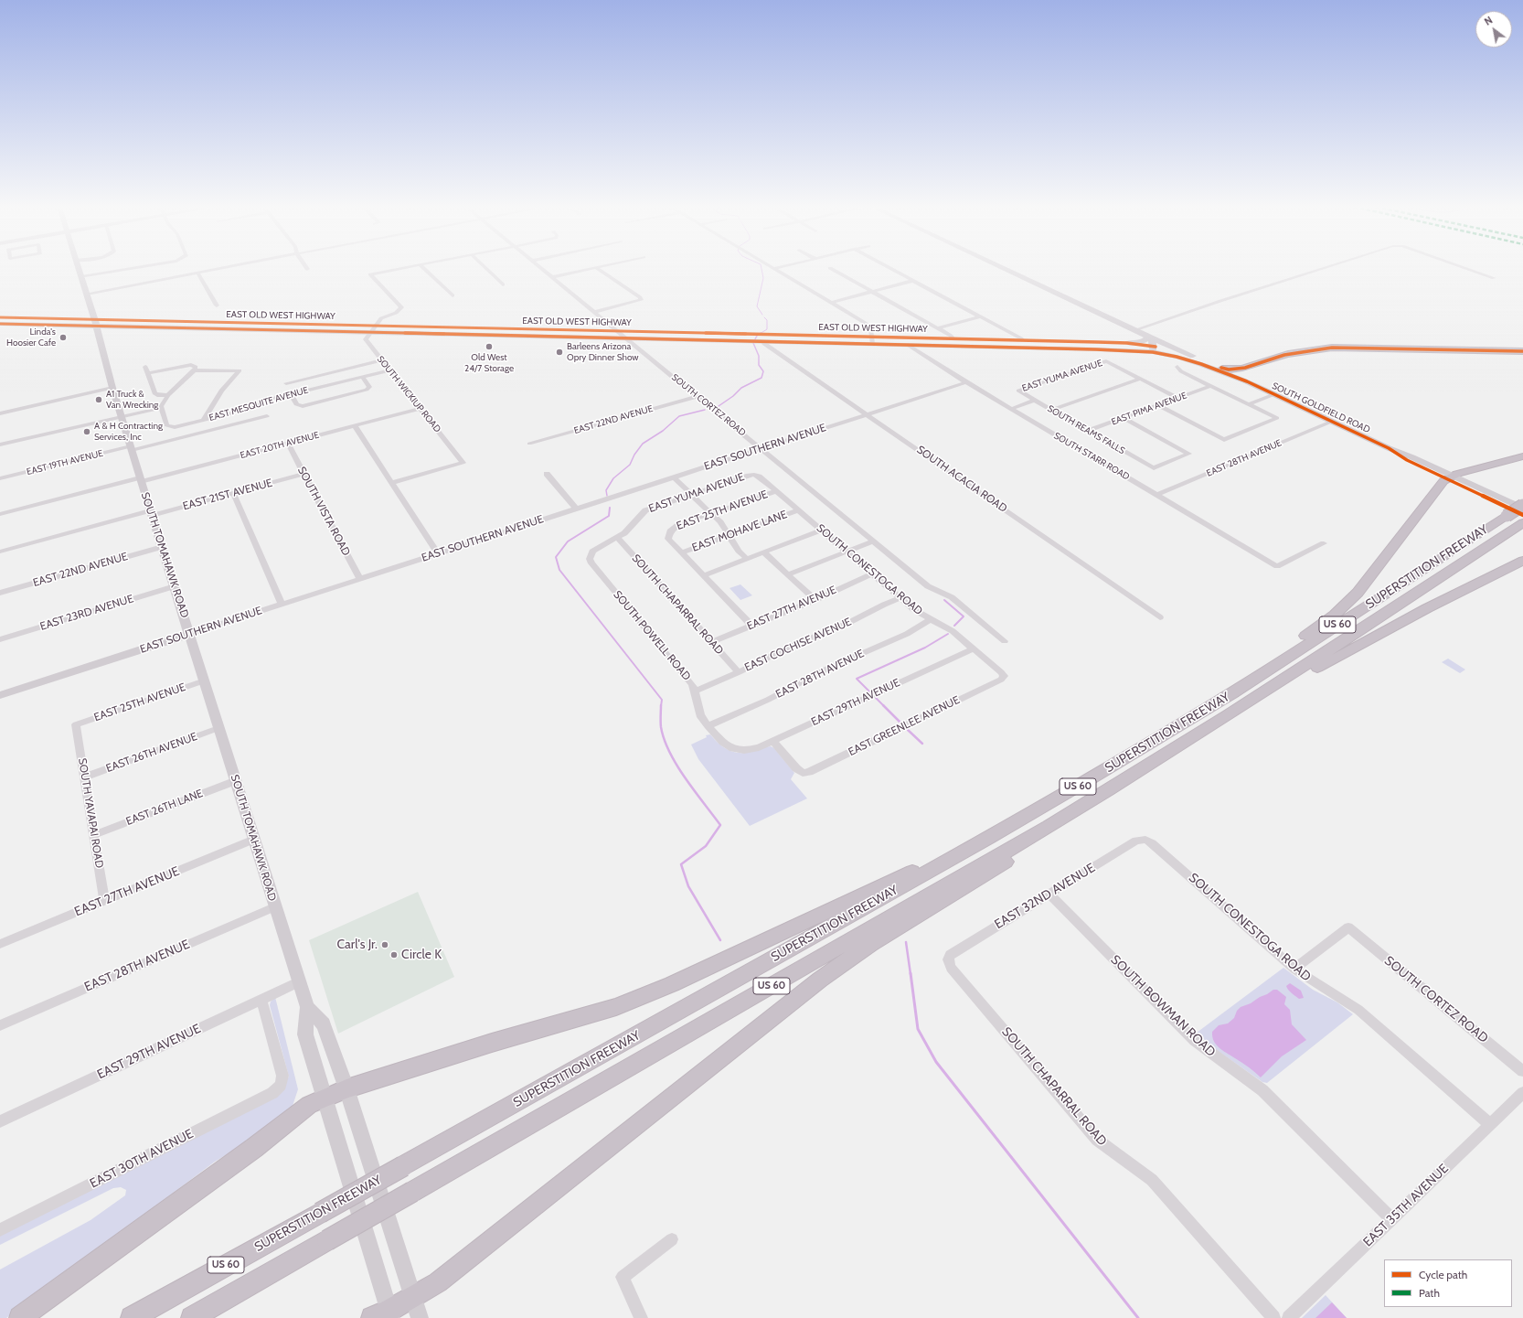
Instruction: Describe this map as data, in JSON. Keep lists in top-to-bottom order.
{
  "streets": {
    "highway": ["SUPERSTITION FREEWAY", "US 60"],
    "main road": [
      "EAST OLD WEST HIGHWAY",
      "SOUTH GOLDFIELD ROAD",
      "EAST SOUTHERN AVENUE",
      "SOUTH TOMAHAWK ROAD"
    ],
    "street": [
      "EAST YUMA AVENUE",
      "SOUTH WICKIUP ROAD",
      "EAST MESQUITE AVENUE",
      "SOUTH CORTEZ ROAD",
      "EAST PIMA AVENUE",
      "EAST 22ND AVENUE",
      "SOUTH REAMS FALLS",
      "EAST 20TH AVENUE",
      "SOUTH STARR ROAD",
      "EAST 28TH AVENUE",
      "EAST 19TH AVENUE",
      "SOUTH ACACIA ROAD",
      "EAST 21ST AVENUE",
      "EAST 25TH AVENUE",
      "SOUTH VISTA ROAD",
      "EAST MOHAVE LANE",
      "SOUTH CONESTOGA ROAD",
      "SOUTH CHAPARRAL ROAD",
      "EAST 27TH AVENUE",
      "EAST 23RD AVENUE",
      "SOUTH POWELL ROAD",
      "EAST COCHISE AVENUE",
      "EAST 29TH AVENUE",
      "EAST GREENLEE AVENUE",
      "EAST 26TH AVENUE",
      "EAST 26TH LANE",
      "SOUTH YAVAPAI ROAD",
      "EAST 32ND AVENUE",
      "SOUTH BOWMAN ROAD",
      "EAST 30TH AVENUE",
      "EAST 35TH AVENUE"
    ]
  },
  "crossings": [
    ["EAST OLD WEST HIGHWAY", "SOUTH WICKIUP ROAD"],
    ["EAST OLD WEST HIGHWAY", "SOUTH CORTEZ ROAD"],
    ["EAST OLD WEST HIGHWAY", "SOUTH GOLDFIELD ROAD"],
    ["EAST OLD WEST HIGHWAY", "SOUTH STARR ROAD"],
    ["EAST OLD WEST HIGHWAY", "SOUTH ACACIA ROAD"],
    ["EAST OLD WEST HIGHWAY", "SOUTH TOMAHAWK ROAD"],
    ["EAST YUMA AVENUE", "SOUTH REAMS FALLS"],
    ["EAST YUMA AVENUE", "SOUTH CONESTOGA ROAD"],
    ["EAST YUMA AVENUE", "SOUTH CHAPARRAL ROAD"],
    ["EAST YUMA AVENUE", "SOUTH POWELL ROAD"],
    ["SOUTH WICKIUP ROAD", "EAST MESQUITE AVENUE"],
    ["SOUTH WICKIUP ROAD", "EAST 20TH AVENUE"],
    ["SOUTH CORTEZ ROAD", "EAST 22ND AVENUE"],
    ["SOUTH CORTEZ ROAD", "EAST SOUTHERN AVENUE"],
    ["SOUTH CORTEZ ROAD", "SOUTH CONESTOGA ROAD"],
    ["SOUTH GOLDFIELD ROAD", "EAST 28TH AVENUE"],
    ["EAST PIMA AVENUE", "SOUTH REAMS FALLS"],
    ["EAST 22ND AVENUE", "SOUTH TOMAHAWK ROAD"],
    ["EAST 20TH AVENUE", "SOUTH VISTA ROAD"],
    ["EAST 20TH AVENUE", "SOUTH TOMAHAWK ROAD"],
    ["EAST SOUTHERN AVENUE", "SOUTH STARR ROAD"],
    ["EAST SOUTHERN AVENUE", "SOUTH ACACIA ROAD"],
    ["EAST SOUTHERN AVENUE", "SOUTH VISTA ROAD"],
    ["EAST SOUTHERN AVENUE", "SOUTH TOMAHAWK ROAD"],
    ["SOUTH STARR ROAD", "EAST 28TH AVENUE"],
    ["EAST 28TH AVENUE", "SOUTH TOMAHAWK ROAD"],
    ["EAST 28TH AVENUE", "SOUTH CONESTOGA ROAD"],
    ["EAST 28TH AVENUE", "SOUTH POWELL ROAD"],
    ["EAST 19TH AVENUE", "SOUTH TOMAHAWK ROAD"],
    ["EAST 21ST AVENUE", "SOUTH VISTA ROAD"],
    ["EAST 21ST AVENUE", "SOUTH TOMAHAWK ROAD"],
    ["EAST 25TH AVENUE", "EAST MOHAVE LANE"],
    ["EAST 25TH AVENUE", "SOUTH TOMAHAWK ROAD"],
    ["EAST 25TH AVENUE", "SOUTH CONESTOGA ROAD"],
    ["EAST 25TH AVENUE", "SOUTH YAVAPAI ROAD"],
    ["EAST MOHAVE LANE", "SOUTH CONESTOGA ROAD"],
    ["SOUTH TOMAHAWK ROAD", "EAST 27TH AVENUE"],
    ["SOUTH TOMAHAWK ROAD", "EAST 23RD AVENUE"],
    ["SOUTH TOMAHAWK ROAD", "EAST 29TH AVENUE"],
    ["SOUTH TOMAHAWK ROAD", "EAST 26TH AVENUE"],
    ["SOUTH TOMAHAWK ROAD", "EAST 26TH LANE"],
    ["SOUTH CONESTOGA ROAD", "EAST 27TH AVENUE"],
    ["SOUTH CONESTOGA ROAD", "EAST COCHISE AVENUE"],
    ["SOUTH CONESTOGA ROAD", "EAST 29TH AVENUE"],
    ["SOUTH CONESTOGA ROAD", "EAST GREENLEE AVENUE"],
    ["SOUTH CONESTOGA ROAD", "EAST 32ND AVENUE"],
    ["SOUTH CONESTOGA ROAD", "EAST 35TH AVENUE"],
    ["SOUTH CHAPARRAL ROAD", "EAST 27TH AVENUE"],
    ["SOUTH CHAPARRAL ROAD", "EAST COCHISE AVENUE"],
    ["SOUTH CHAPARRAL ROAD", "EAST 32ND AVENUE"],
    ["EAST 27TH AVENUE", "SOUTH YAVAPAI ROAD"],
    ["SOUTH POWELL ROAD", "EAST COCHISE AVENUE"],
    ["SOUTH POWELL ROAD", "EAST 29TH AVENUE"],
    ["EAST 29TH AVENUE", "EAST GREENLEE AVENUE"],
    ["EAST 29TH AVENUE", "EAST 30TH AVENUE"],
    ["EAST 26TH AVENUE", "SOUTH YAVAPAI ROAD"],
    ["EAST 26TH LANE", "SOUTH YAVAPAI ROAD"],
    ["EAST 32ND AVENUE", "SOUTH BOWMAN ROAD"],
    ["SOUTH BOWMAN ROAD", "EAST 35TH AVENUE"]
  ],
  "places": [
    "Linda's Hoosier Cafe",
    "Old West 24/7 Storage",
    "Barleens Arizona Opry Dinner Show",
    "A1 Truck & Van Wrecking",
    "A & H Contracting Services, Inc",
    "Carl's Jr.",
    "Circle K"
  ],
  "legend": ["Cycle path", "Path"],
  "north": "top left"
}
